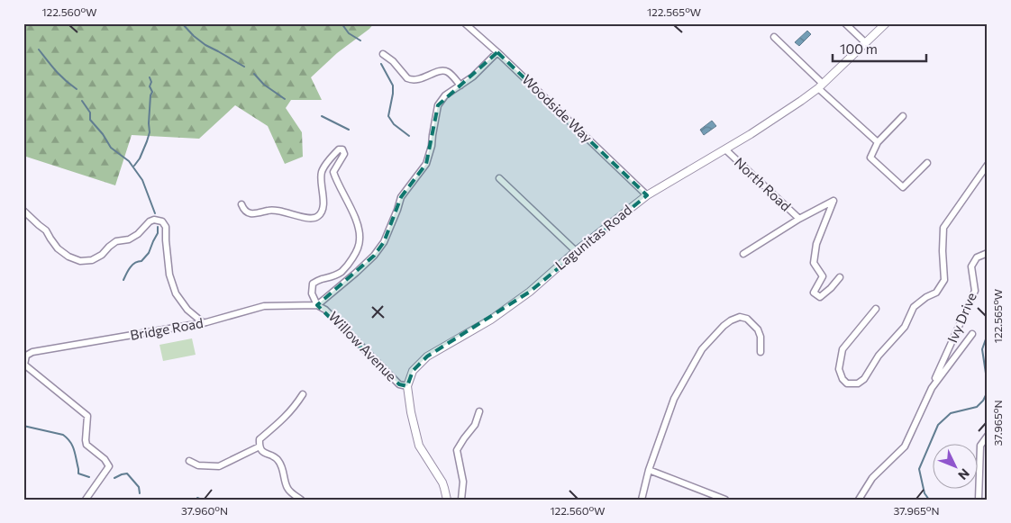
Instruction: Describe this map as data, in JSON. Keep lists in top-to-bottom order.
{
  "streets": {
    "street": [
      "Woodside Way",
      "North Road",
      "Lagunitas Road",
      "Ivy Drive",
      "Bridge Road",
      "Willow Avenue"
    ]
  },
  "crossings": [
    ["Woodside Way", "Lagunitas Road"],
    ["North Road", "Lagunitas Road"],
    ["Lagunitas Road", "Willow Avenue"],
    ["Bridge Road", "Willow Avenue"]
  ],
  "scale_bar": "100 m",
  "north": "bottom right",
  "coordinates": [
    "122.560°W",
    "122.565°W",
    "37.965°N",
    "37.960°N"
  ]
}
